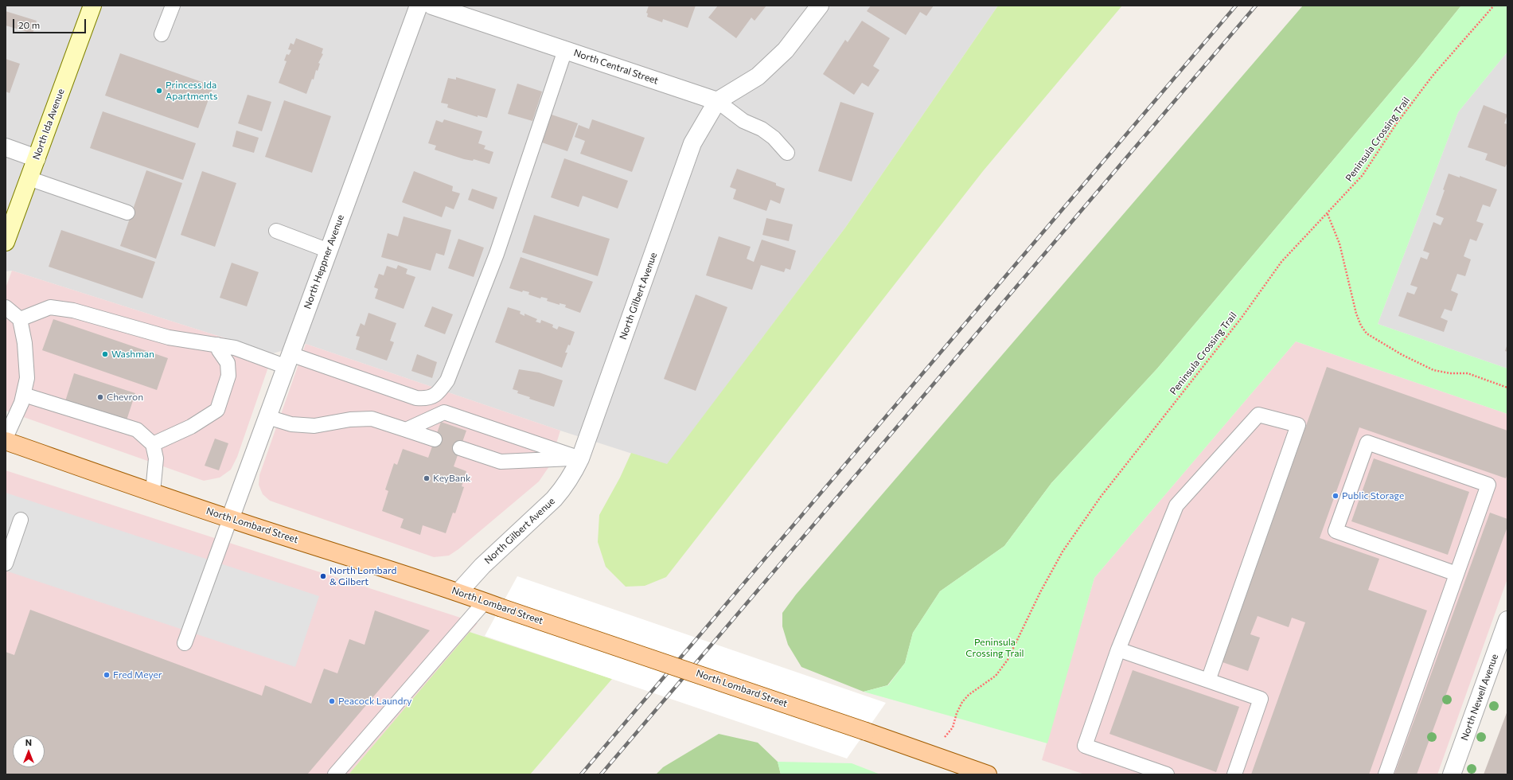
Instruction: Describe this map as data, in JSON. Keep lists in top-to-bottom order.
{
  "streets": {
    "main road": ["North Lombard Street"],
    "street": [
      "North Central Street",
      "North Ida Avenue",
      "North Heppner Avenue",
      "North Gilbert Avenue",
      "North Newell Avenue"
    ],
    "path": ["Peninsula Crossing Trail"]
  },
  "crossings": [
    ["North Central Street", "North Gilbert Avenue"],
    ["North Heppner Avenue", "North Lombard Street"],
    ["North Gilbert Avenue", "North Lombard Street"]
  ],
  "parks": ["Peninsula Crossing Trail"],
  "places": [
    "Princess Ida Apartments",
    "Washman",
    "Chevron",
    "KeyBank",
    "Public Storage",
    "North Lombard & Gilbert",
    "Fred Meyer",
    "Peacock Laundry"
  ],
  "scale_bar": "20 m",
  "north": "top"
}
